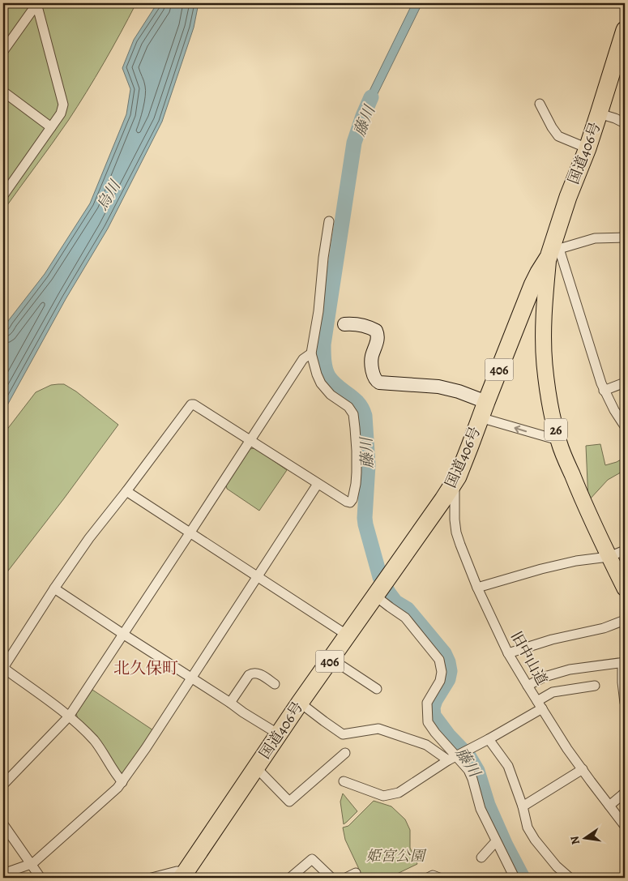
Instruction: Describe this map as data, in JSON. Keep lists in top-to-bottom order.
{
  "streets": {
    "highway": ["国道406号", "406"],
    "main road": ["26"],
    "street": ["旧中山道"]
  },
  "crossings": [
    ["国道406号", "26"],
    ["国道406号", "旧中山道"]
  ],
  "districts": ["北久保町"],
  "water": ["藤川", "烏川"],
  "parks": ["姫宮公園"],
  "north": "left"
}
